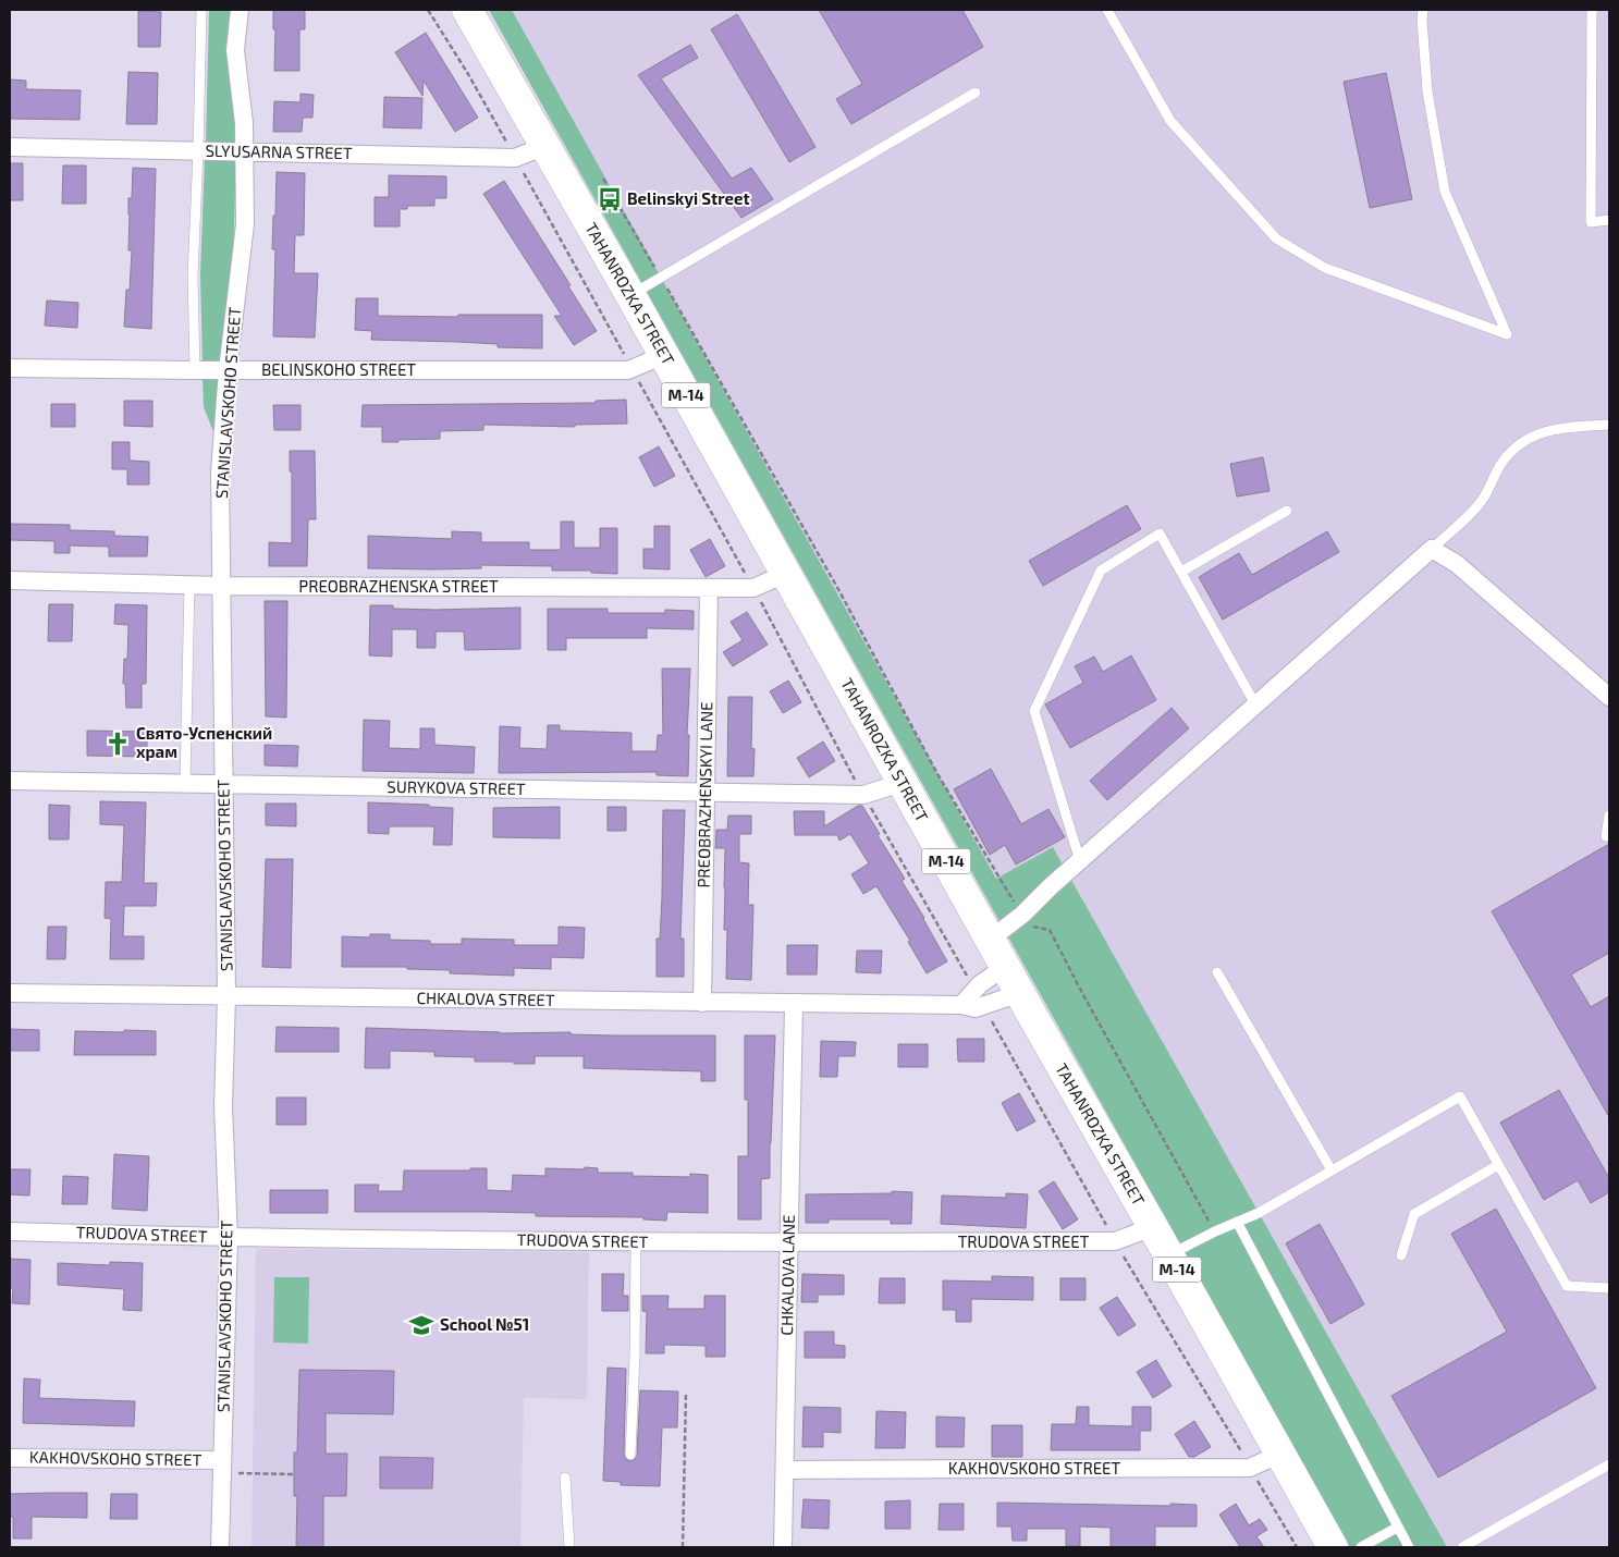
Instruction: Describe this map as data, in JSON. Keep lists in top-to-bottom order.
{
  "streets": {
    "highway": ["TAHANROZKA STREET", "М-14"],
    "street": [
      "SLYUSARNA STREET",
      "BELINSKOHO STREET",
      "STANISLAVSKOHO STREET",
      "PREOBRAZHENSKA STREET",
      "SURYKOVA STREET",
      "PREOBRAZHENSKYI LANE",
      "CHKALOVA STREET",
      "TRUDOVA STREET",
      "CHKALOVA LANE",
      "KAKHOVSKOHO STREET"
    ]
  },
  "crossings": [
    ["SLYUSARNA STREET", "TAHANROZKA STREET"],
    ["SLYUSARNA STREET", "STANISLAVSKOHO STREET"],
    ["TAHANROZKA STREET", "BELINSKOHO STREET"],
    ["TAHANROZKA STREET", "PREOBRAZHENSKA STREET"],
    ["TAHANROZKA STREET", "SURYKOVA STREET"],
    ["TAHANROZKA STREET", "CHKALOVA STREET"],
    ["TAHANROZKA STREET", "TRUDOVA STREET"],
    ["TAHANROZKA STREET", "KAKHOVSKOHO STREET"],
    ["BELINSKOHO STREET", "STANISLAVSKOHO STREET"],
    ["STANISLAVSKOHO STREET", "PREOBRAZHENSKA STREET"],
    ["STANISLAVSKOHO STREET", "SURYKOVA STREET"],
    ["STANISLAVSKOHO STREET", "CHKALOVA STREET"],
    ["STANISLAVSKOHO STREET", "TRUDOVA STREET"],
    ["STANISLAVSKOHO STREET", "KAKHOVSKOHO STREET"],
    ["PREOBRAZHENSKA STREET", "PREOBRAZHENSKYI LANE"],
    ["SURYKOVA STREET", "PREOBRAZHENSKYI LANE"],
    ["PREOBRAZHENSKYI LANE", "CHKALOVA STREET"],
    ["CHKALOVA STREET", "CHKALOVA LANE"],
    ["TRUDOVA STREET", "CHKALOVA LANE"],
    ["CHKALOVA LANE", "KAKHOVSKOHO STREET"]
  ],
  "places": {
    "bus stop": ["Belinskyi Street"],
    "church": ["Свято-Успенский храм"],
    "school or university": ["School №51"]
  }
}
